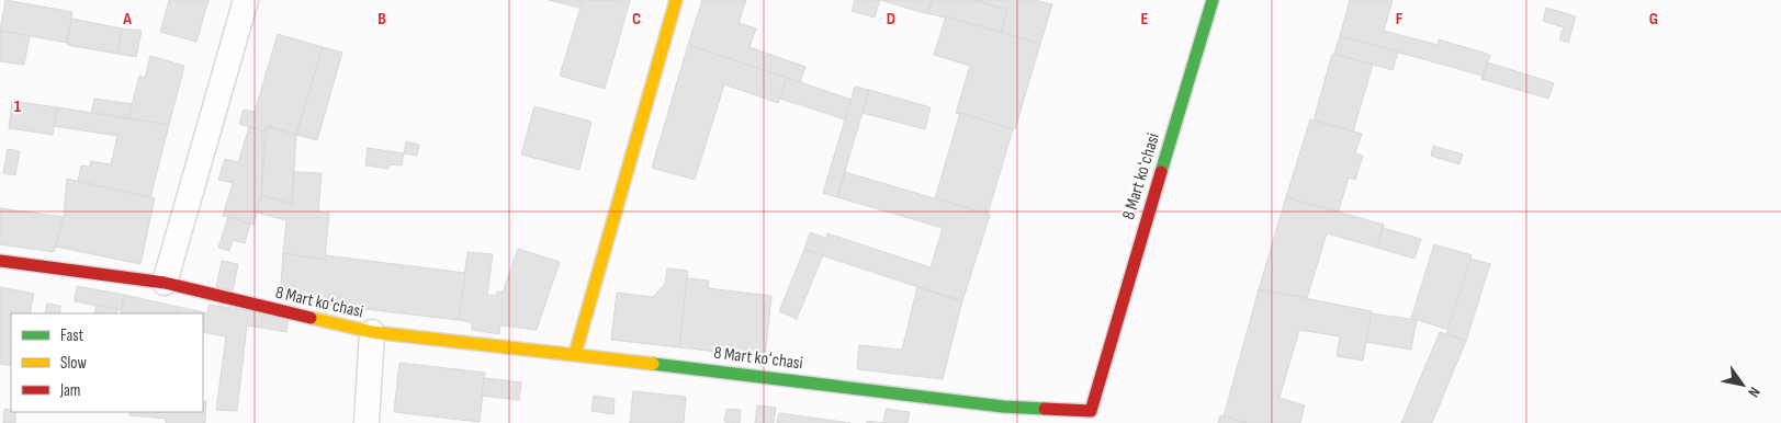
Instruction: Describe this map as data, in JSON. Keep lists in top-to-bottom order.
{
  "streets": {
    "street": ["8 Mart koʻchasi"]
  },
  "legend": ["Fast", "Slow", "Jam"],
  "north": "bottom right",
  "grid": {
    "columns": [
      "A",
      "B",
      "C",
      "D",
      "E",
      "F",
      "G"
    ],
    "rows": ["1"]
  }
}
